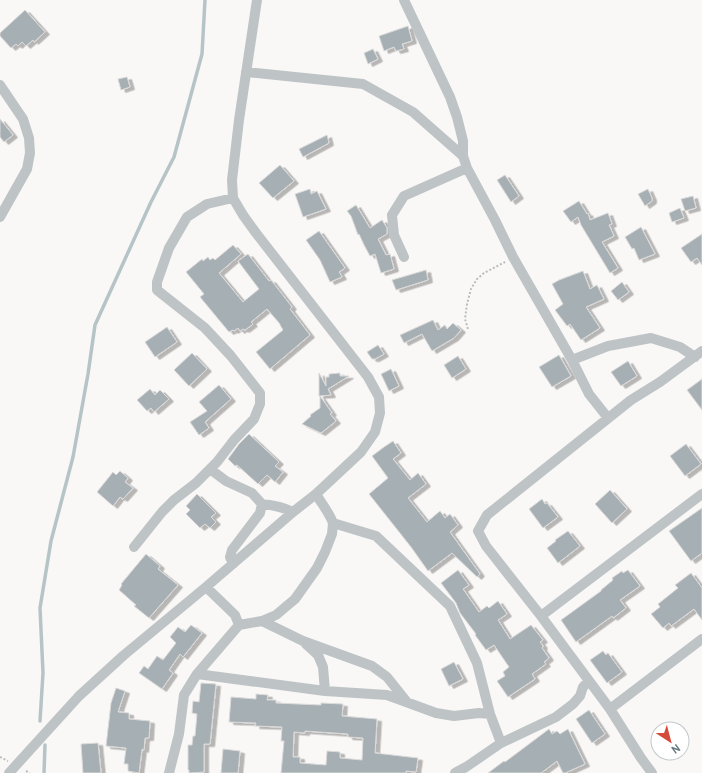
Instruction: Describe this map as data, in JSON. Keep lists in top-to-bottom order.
{
  "north": "bottom right"
}
